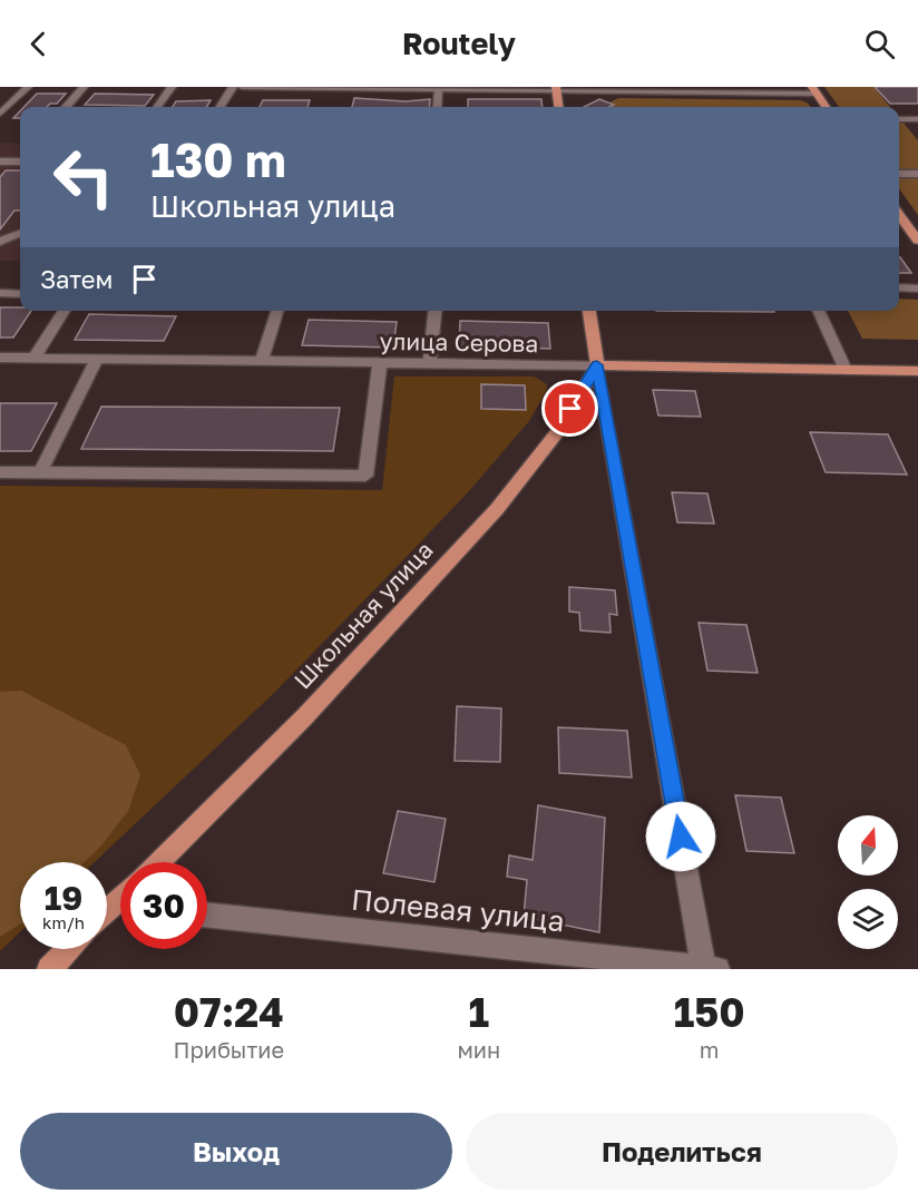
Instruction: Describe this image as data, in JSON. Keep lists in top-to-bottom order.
{
  "streets": {
    "main road": ["улица Серова", "Школьная улица"],
    "street": ["Полевая улица"]
  },
  "crossings": [
    ["улица Серова", "Школьная улица"]
  ],
  "north": "top",
  "page": {
    "header": "Routely",
    "turn": ["130 m", "Школьная улица"],
    "then": "Затем",
    "speed": "19 km/h",
    "limit": "30",
    "eta": [
      "07:24",
      "Прибытие",
      "1",
      "мин",
      "150",
      "m"
    ],
    "buttons": ["Выход", "Поделиться"]
  }
}
